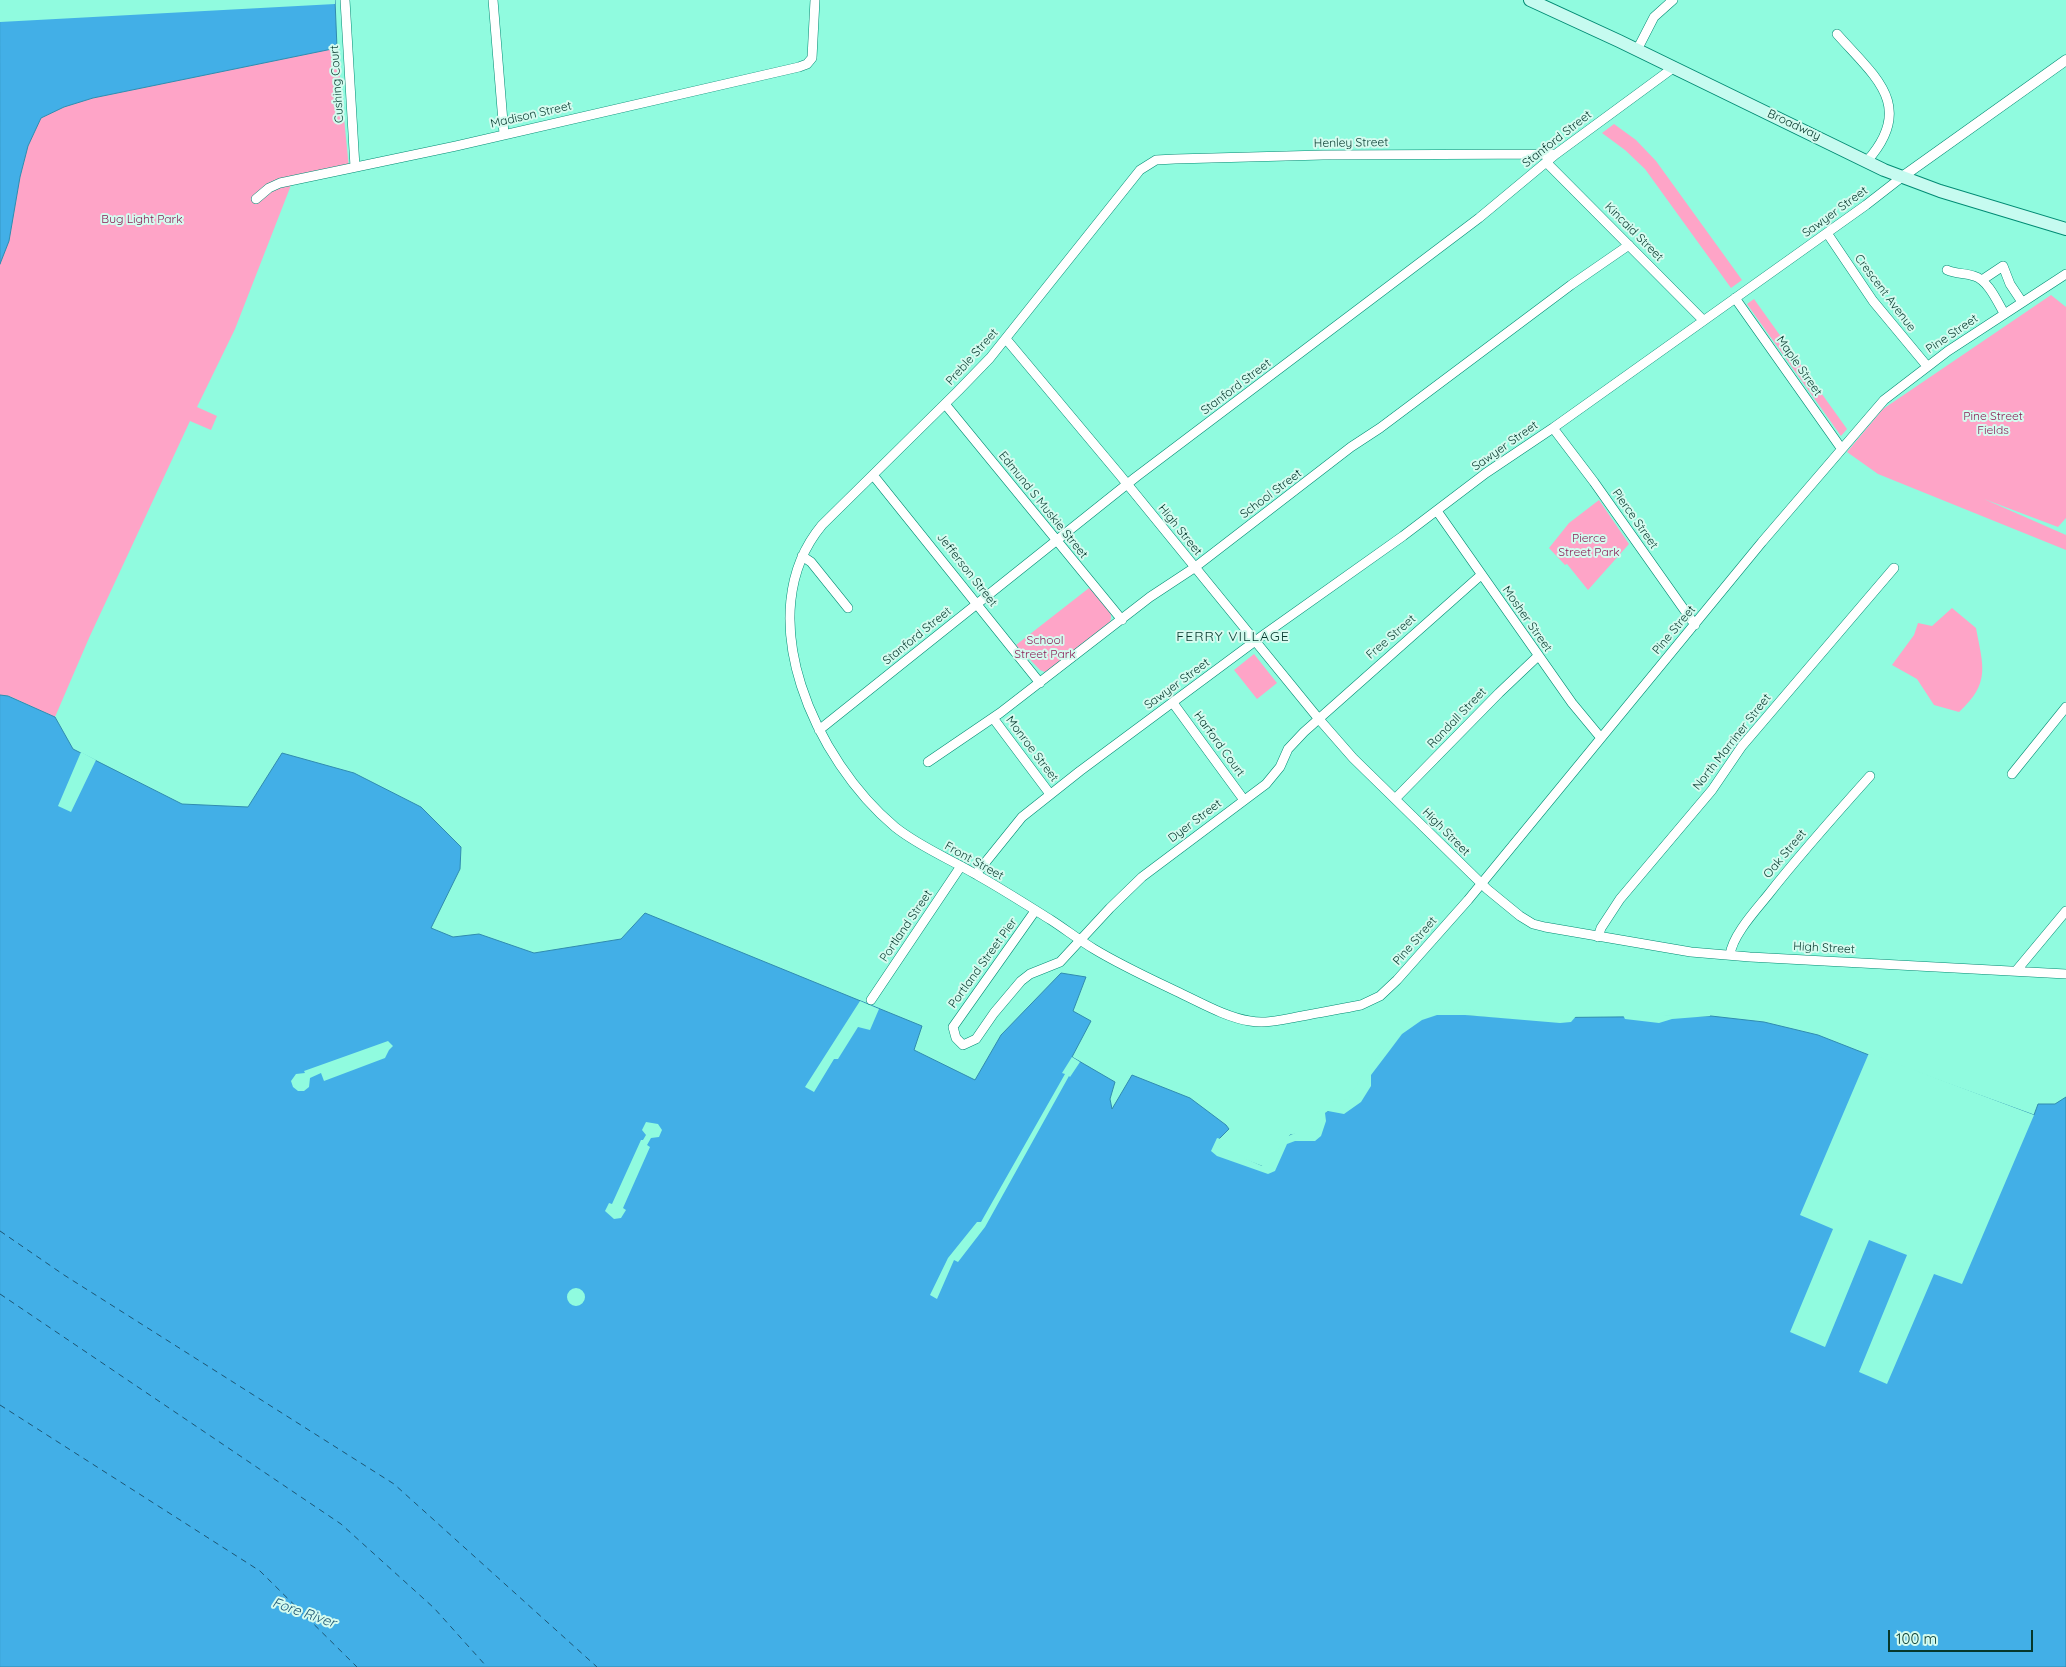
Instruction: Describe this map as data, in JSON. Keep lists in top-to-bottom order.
{
  "streets": {
    "main road": ["Broadway"],
    "street": [
      "Cushing Court",
      "Madison Street",
      "Stanford Street",
      "Henley Street",
      "Sawyer Street",
      "Kincaid Street",
      "Crescent Avenue",
      "Pine Street",
      "Preble Street",
      "Maple Street",
      "School Street",
      "Edmund S Muskie Street",
      "Pierce Street",
      "High Street",
      "Jefferson Street",
      "Mosher Street",
      "Free Street",
      "Randall Street",
      "North Marriner Street",
      "Harford Court",
      "Monroe Street",
      "Dyer Street",
      "Oak Street",
      "Front Street",
      "Portland Street",
      "Portland Street Pier"
    ]
  },
  "crossings": [
    ["Cushing Court", "Madison Street"],
    ["Broadway", "Stanford Street"],
    ["Broadway", "Sawyer Street"],
    ["Stanford Street", "Henley Street"],
    ["Stanford Street", "Kincaid Street"],
    ["Stanford Street", "Edmund S Muskie Street"],
    ["Stanford Street", "High Street"],
    ["Stanford Street", "Jefferson Street"],
    ["Stanford Street", "Front Street"],
    ["Henley Street", "Preble Street"],
    ["Sawyer Street", "Kincaid Street"],
    ["Sawyer Street", "Crescent Avenue"],
    ["Sawyer Street", "Maple Street"],
    ["Sawyer Street", "Pierce Street"],
    ["Sawyer Street", "High Street"],
    ["Sawyer Street", "Mosher Street"],
    ["Sawyer Street", "Harford Court"],
    ["Sawyer Street", "Monroe Street"],
    ["Sawyer Street", "Front Street"],
    ["Kincaid Street", "School Street"],
    ["Crescent Avenue", "Pine Street"],
    ["Pine Street", "Maple Street"],
    ["Pine Street", "Pierce Street"],
    ["Pine Street", "High Street"],
    ["Pine Street", "Mosher Street"],
    ["Pine Street", "Front Street"],
    ["Preble Street", "Edmund S Muskie Street"],
    ["Preble Street", "High Street"],
    ["Preble Street", "Jefferson Street"],
    ["Preble Street", "Front Street"],
    ["School Street", "Edmund S Muskie Street"],
    ["School Street", "High Street"],
    ["School Street", "Jefferson Street"],
    ["School Street", "Monroe Street"],
    ["High Street", "Free Street"],
    ["High Street", "Randall Street"],
    ["High Street", "North Marriner Street"],
    ["High Street", "Dyer Street"],
    ["High Street", "Oak Street"],
    ["Mosher Street", "Free Street"],
    ["Mosher Street", "Randall Street"],
    ["Free Street", "Dyer Street"],
    ["Harford Court", "Dyer Street"],
    ["Dyer Street", "Front Street"],
    ["Dyer Street", "Portland Street Pier"],
    ["Front Street", "Portland Street"],
    ["Front Street", "Portland Street Pier"]
  ],
  "districts": ["FERRY VILLAGE"],
  "water": ["Fore River"],
  "parks": [
    "Bug Light Park",
    "Pine Street Fields",
    "Pierce Street Park",
    "School Street Park"
  ],
  "scale_bar": "100 m"
}
